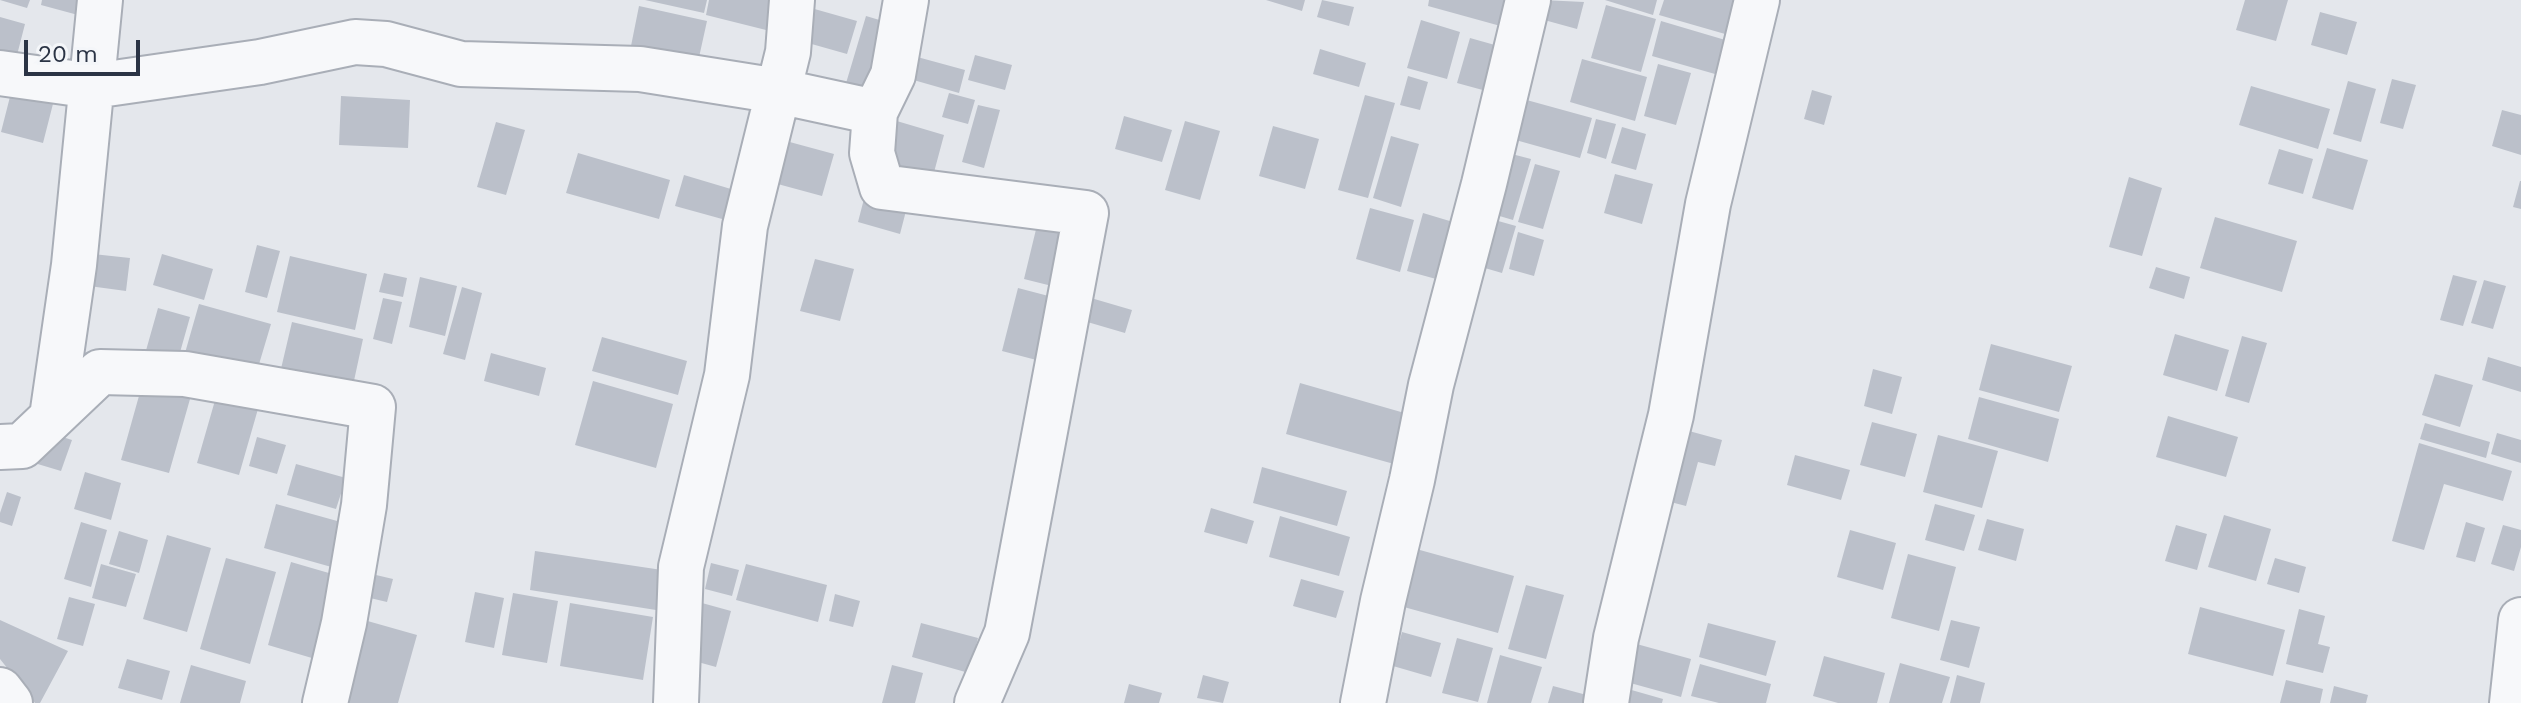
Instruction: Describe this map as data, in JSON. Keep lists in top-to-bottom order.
{
  "scale_bar": "20 m"
}
